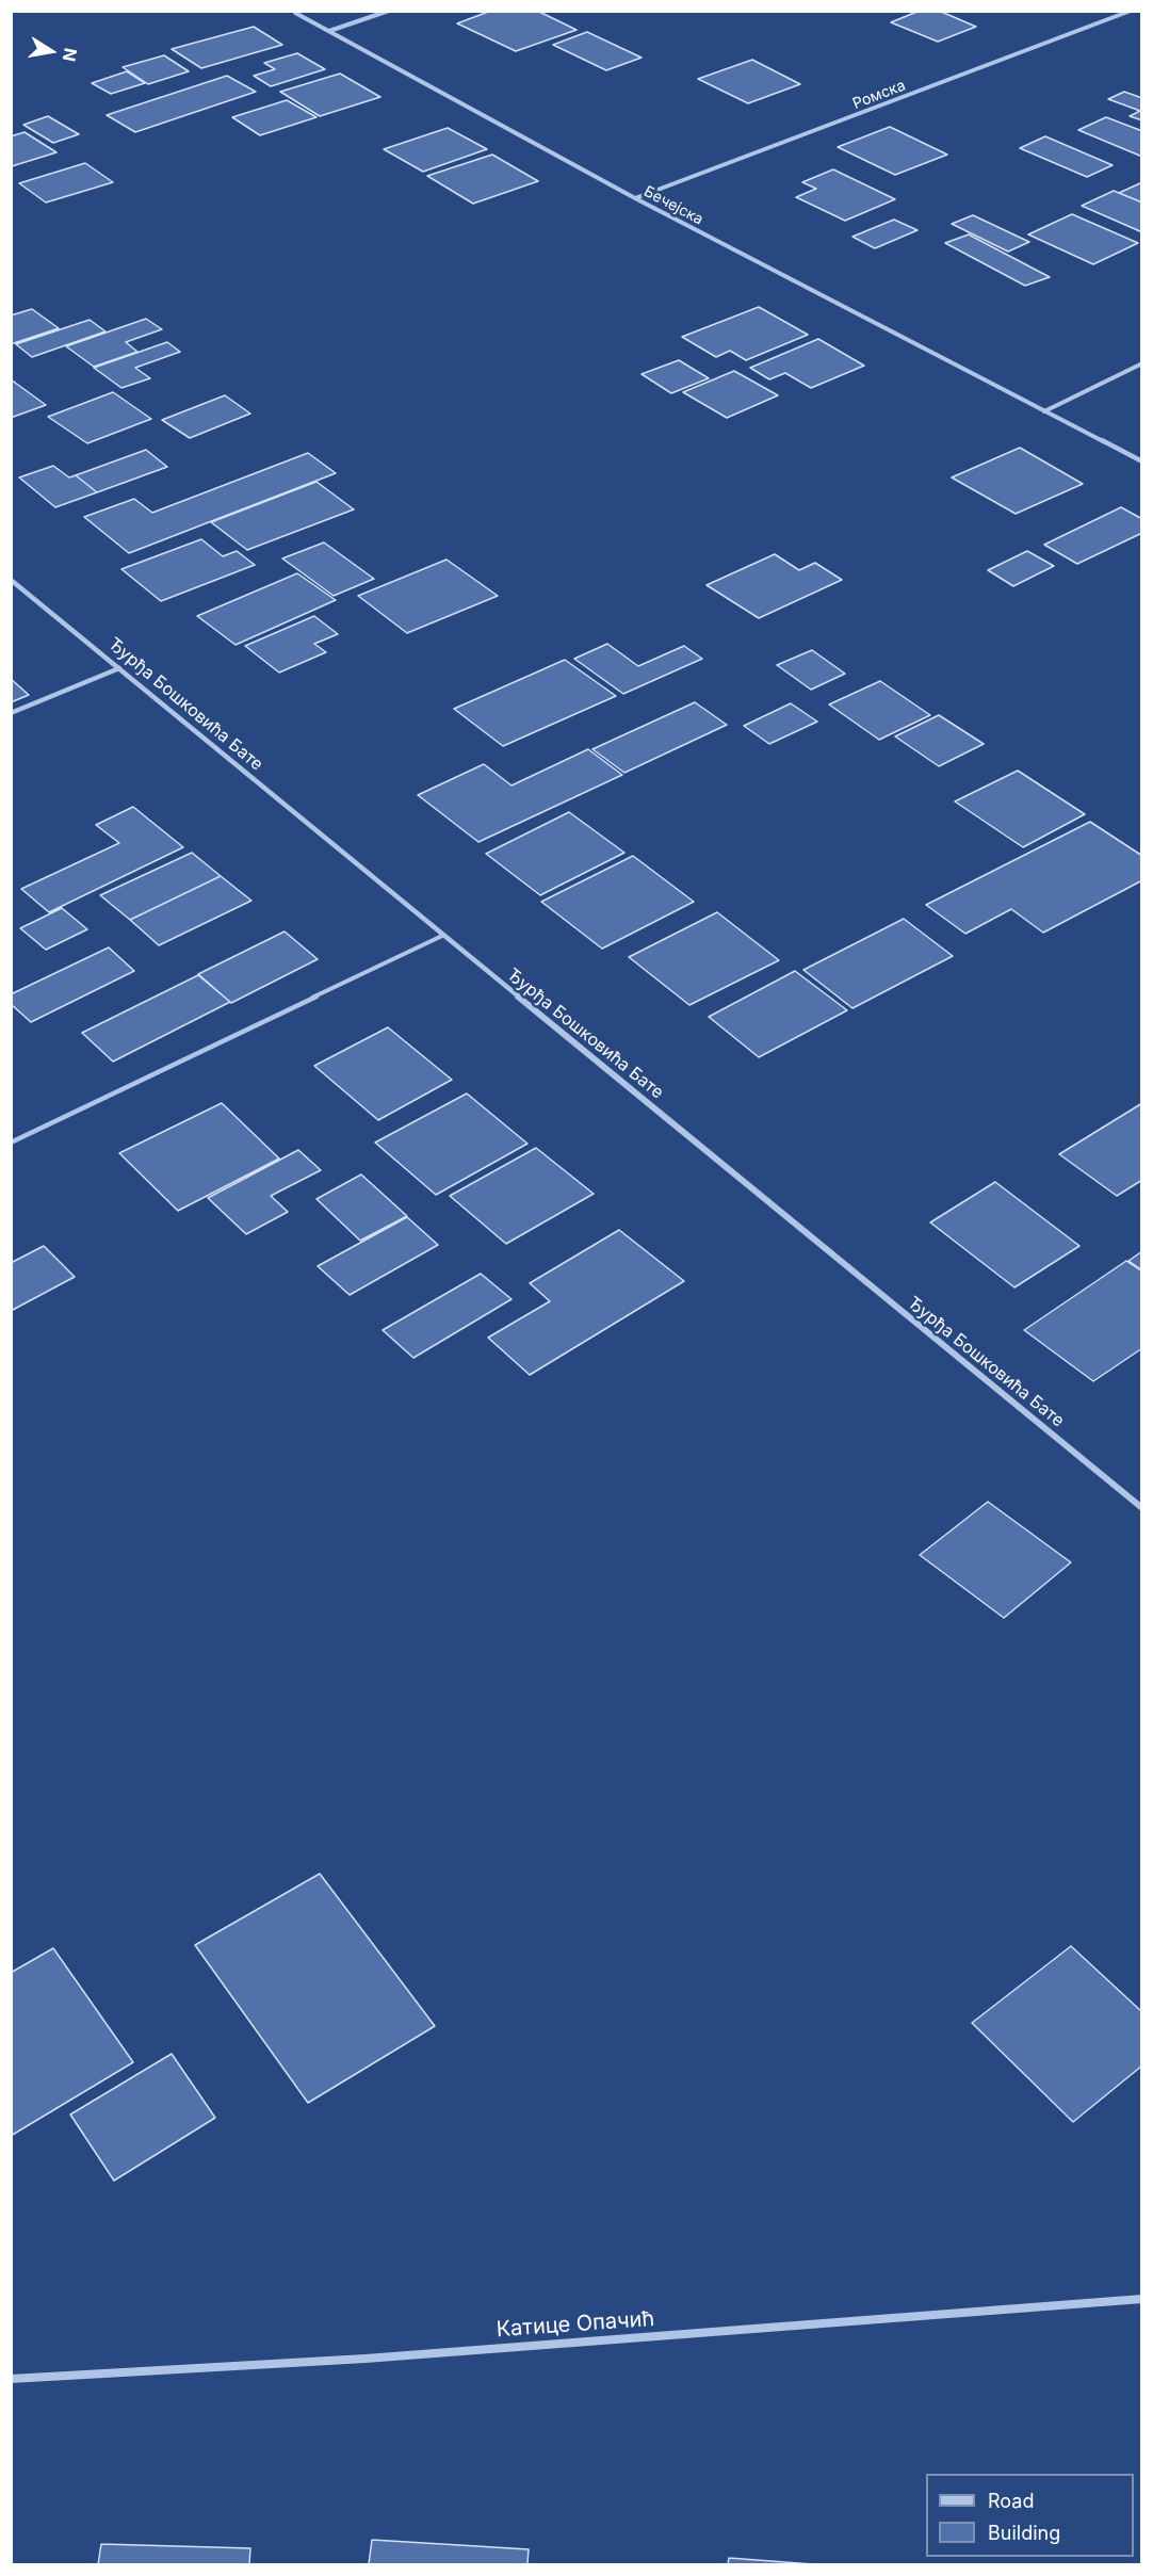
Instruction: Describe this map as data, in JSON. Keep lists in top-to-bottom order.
{
  "streets": {
    "street": [
      "Ромска",
      "Бечејска",
      "Ђурђа Бошковића Бате",
      "Катице Опачић"
    ]
  },
  "crossings": [
    ["Ромска", "Бечејска"]
  ],
  "legend": ["Road", "Building"],
  "north": "right"
}
